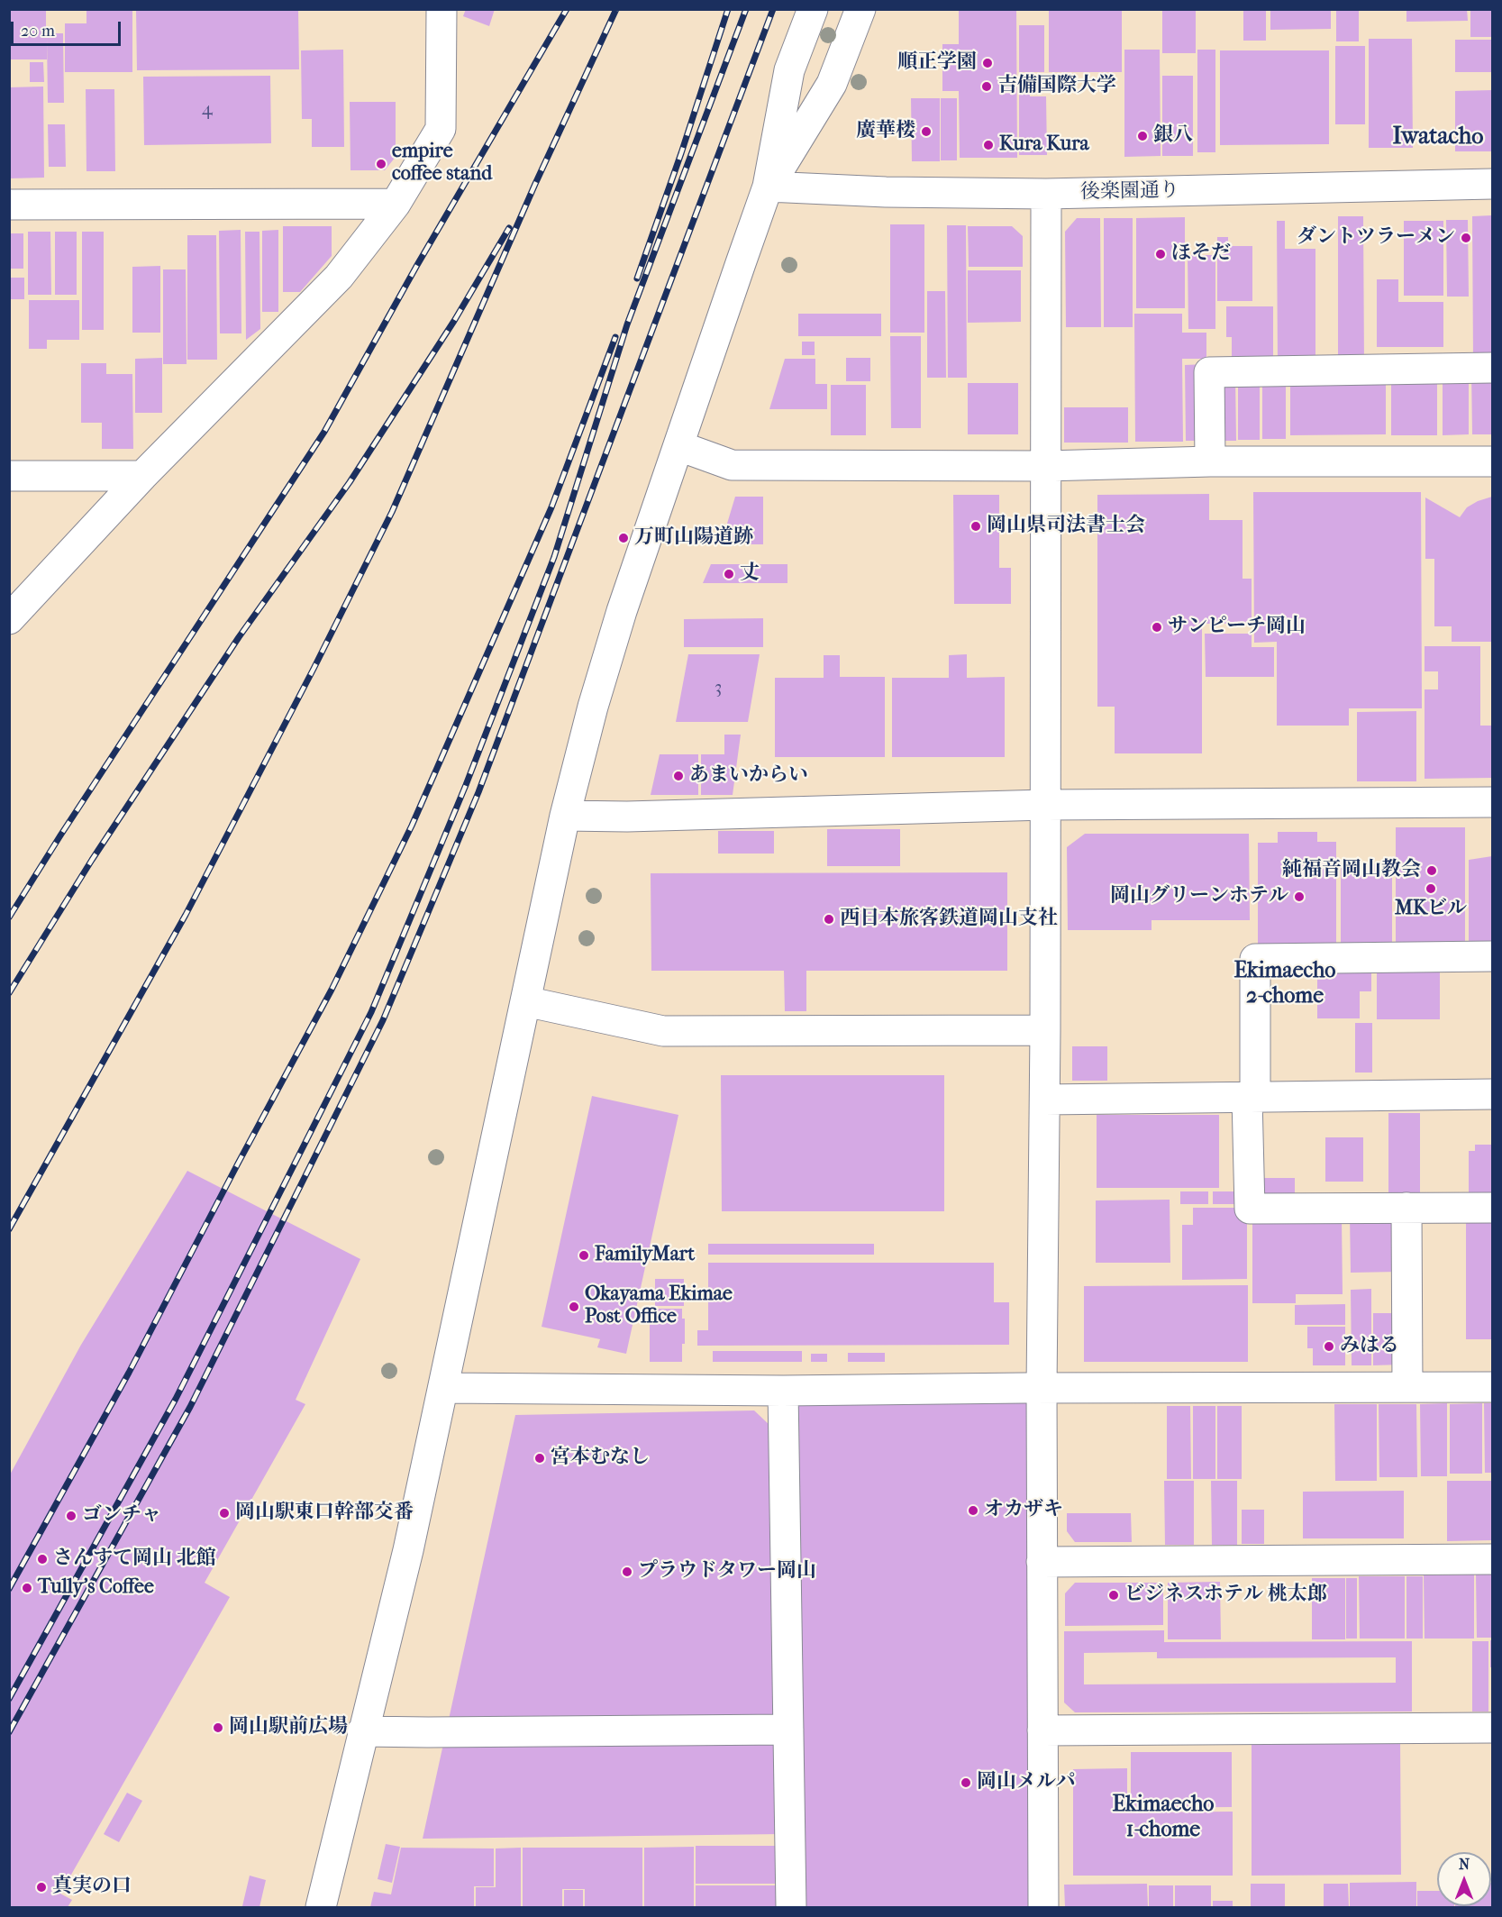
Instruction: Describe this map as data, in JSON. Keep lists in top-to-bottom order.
{
  "streets": {
    "street": ["後楽園通り"]
  },
  "districts": ["Iwatacho", "Ekimaecho 2-chome", "Ekimaecho 1-chome"],
  "places": [
    "順正学園",
    "吉備国際大学",
    "廣華楼",
    "銀八",
    "Kura Kura",
    "empire coffee stand",
    "ダントツラーメン",
    "ほそだ",
    "岡山県司法書士会",
    "万町山陽道跡",
    "丈",
    "サンピーチ岡山",
    "あまいからい",
    "純福音岡山教会",
    "MKビル",
    "岡山グリーンホテル",
    "西日本旅客鉄道岡山支社",
    "FamilyMart",
    "Okayama Ekimae Post Office",
    "みはる",
    "宮本むなし",
    "オカザキ",
    "岡山駅東口幹部交番",
    "ゴンチャ",
    "さんすて岡山 北館",
    "プラウドタワー岡山",
    "Tully's Coffee",
    "ビジネスホテル 桃太郎",
    "岡山駅前広場",
    "岡山メルパ",
    "真実の口"
  ],
  "house_numbers": ["4", "3"],
  "scale_bar": "20 m",
  "north": "top"
}
